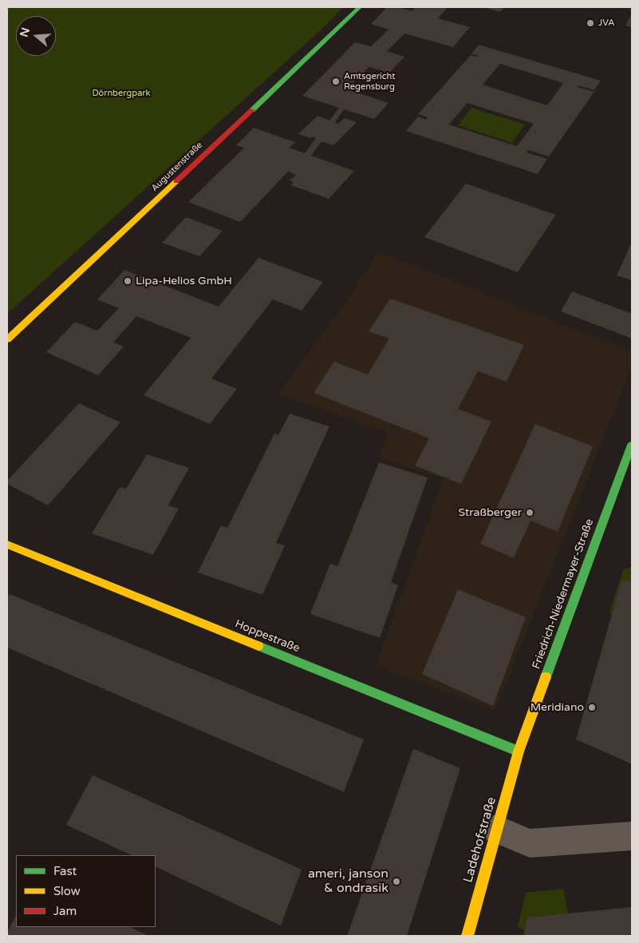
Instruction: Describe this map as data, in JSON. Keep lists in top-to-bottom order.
{
  "streets": {
    "street": [
      "Augustenstraße",
      "Friedrich-Niedermayer-Straße",
      "Hoppestraße",
      "Ladehofstraße"
    ]
  },
  "crossings": [
    ["Friedrich-Niedermayer-Straße", "Hoppestraße"],
    ["Friedrich-Niedermayer-Straße", "Ladehofstraße"],
    ["Hoppestraße", "Ladehofstraße"]
  ],
  "parks": ["Dörnbergpark"],
  "places": [
    "JVA",
    "Amtsgericht Regensburg",
    "Lipa-Helios GmbH",
    "Straßberger",
    "Meridiano",
    "ameri, janson & ondrasik"
  ],
  "legend": ["Fast", "Slow", "Jam"],
  "north": "left"
}
